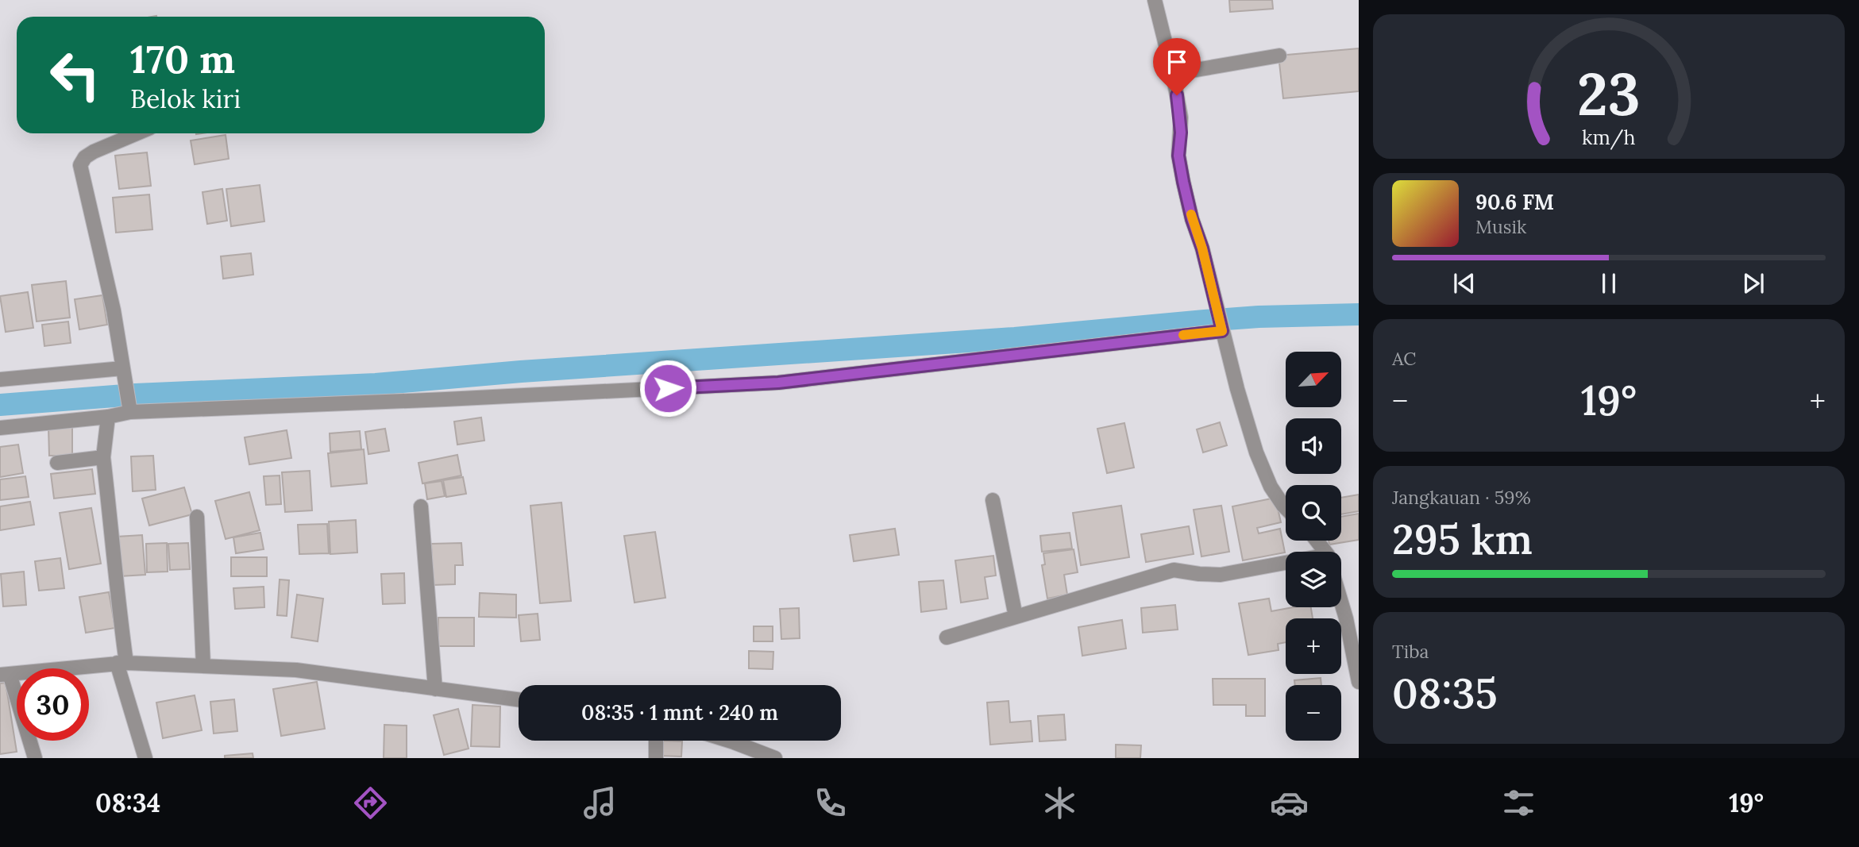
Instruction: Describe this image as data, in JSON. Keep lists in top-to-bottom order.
{
  "north": "top right",
  "page": {
    "turn": ["170 m", "Belok kiri"],
    "song": ["90.6 FM", "Musik"],
    "tile": [
      "AC",
      ["Jangkauan · 59%", "295 km"],
      ["Tiba", "08:35"]
    ],
    "map_buttons": ["+", "−"],
    "heat": ["−", "19°", "+"],
    "limit": "30",
    "trip": "08:35 · 1 mnt · 240 m",
    "tabs": ["08:34", "19°"],
    "gauge": ["23", "km/h"]
  }
}
